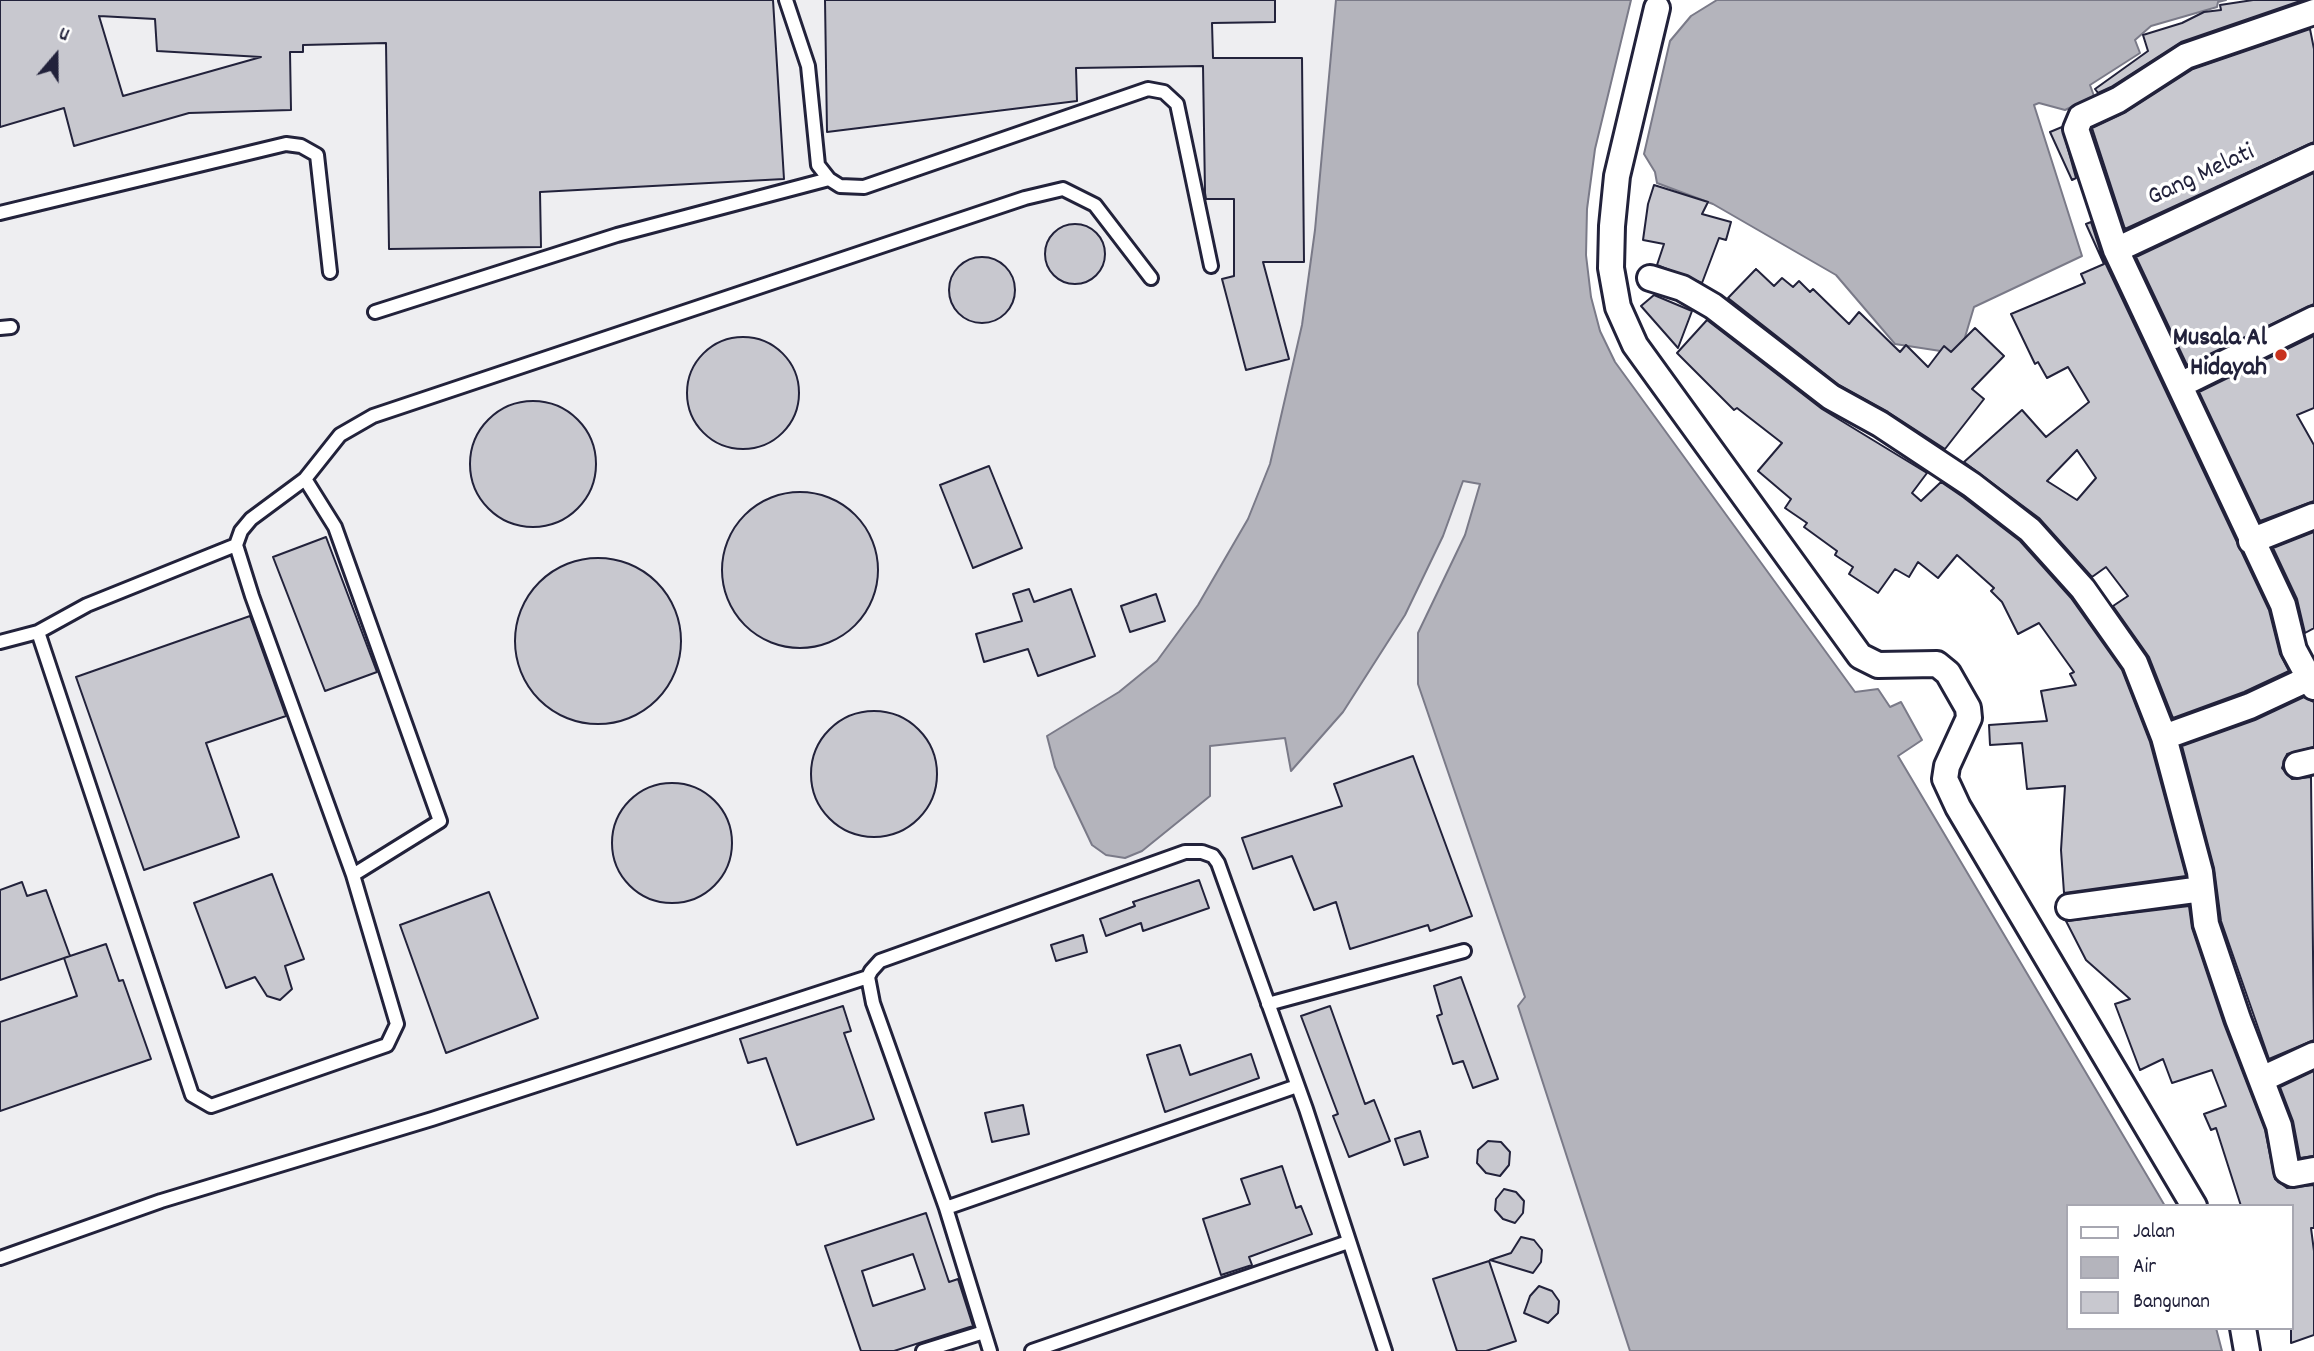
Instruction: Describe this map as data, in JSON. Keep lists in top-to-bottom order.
{
  "streets": {
    "street": ["Gang Melati"]
  },
  "places": ["Musala Al Hidayah"],
  "legend": ["Jalan", "Air", "Bangunan"],
  "north": "top"
}
